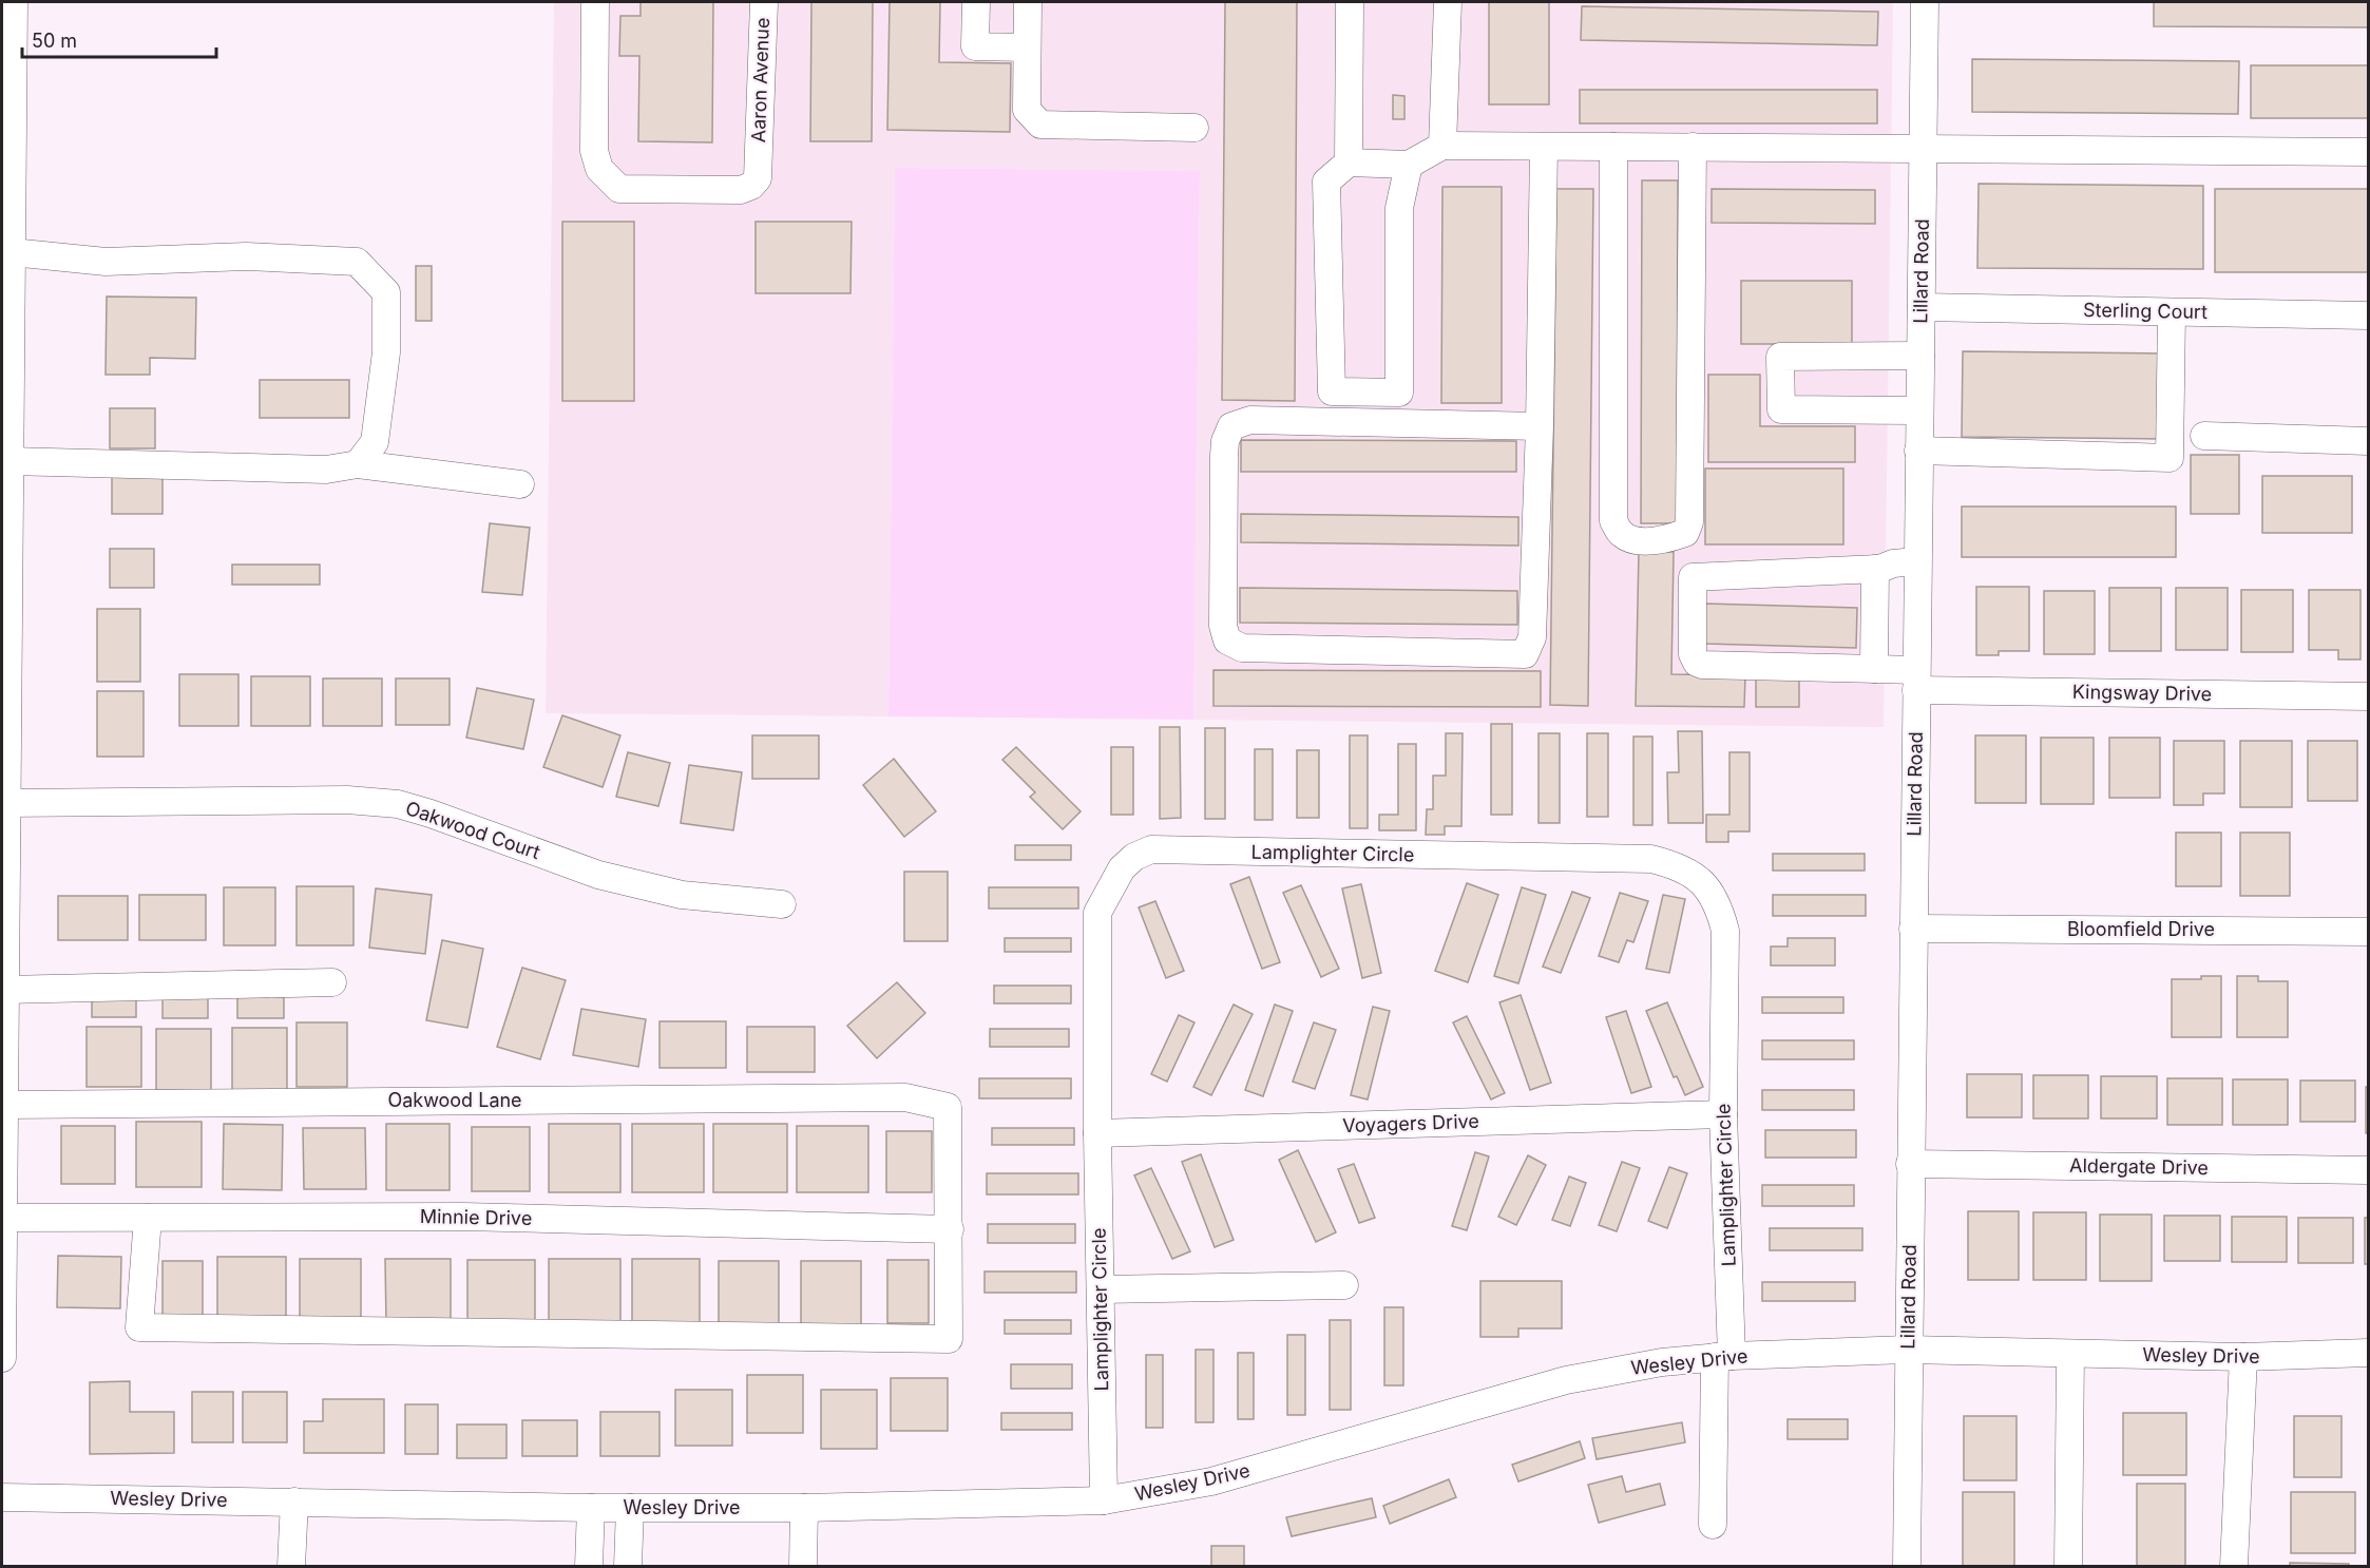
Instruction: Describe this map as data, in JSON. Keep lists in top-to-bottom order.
{
  "streets": {
    "street": [
      "Aaron Avenue",
      "Lillard Road",
      "Sterling Court",
      "Kingsway Drive",
      "Oakwood Court",
      "Lamplighter Circle",
      "Bloomfield Drive",
      "Oakwood Lane",
      "Voyagers Drive",
      "Aldergate Drive",
      "Minnie Drive",
      "Wesley Drive"
    ]
  },
  "crossings": [
    ["Lillard Road", "Sterling Court"],
    ["Lillard Road", "Kingsway Drive"],
    ["Lillard Road", "Bloomfield Drive"],
    ["Lillard Road", "Aldergate Drive"],
    ["Lillard Road", "Wesley Drive"],
    ["Lamplighter Circle", "Voyagers Drive"],
    ["Lamplighter Circle", "Wesley Drive"],
    ["Oakwood Lane", "Minnie Drive"]
  ],
  "scale_bar": "50 m"
}
